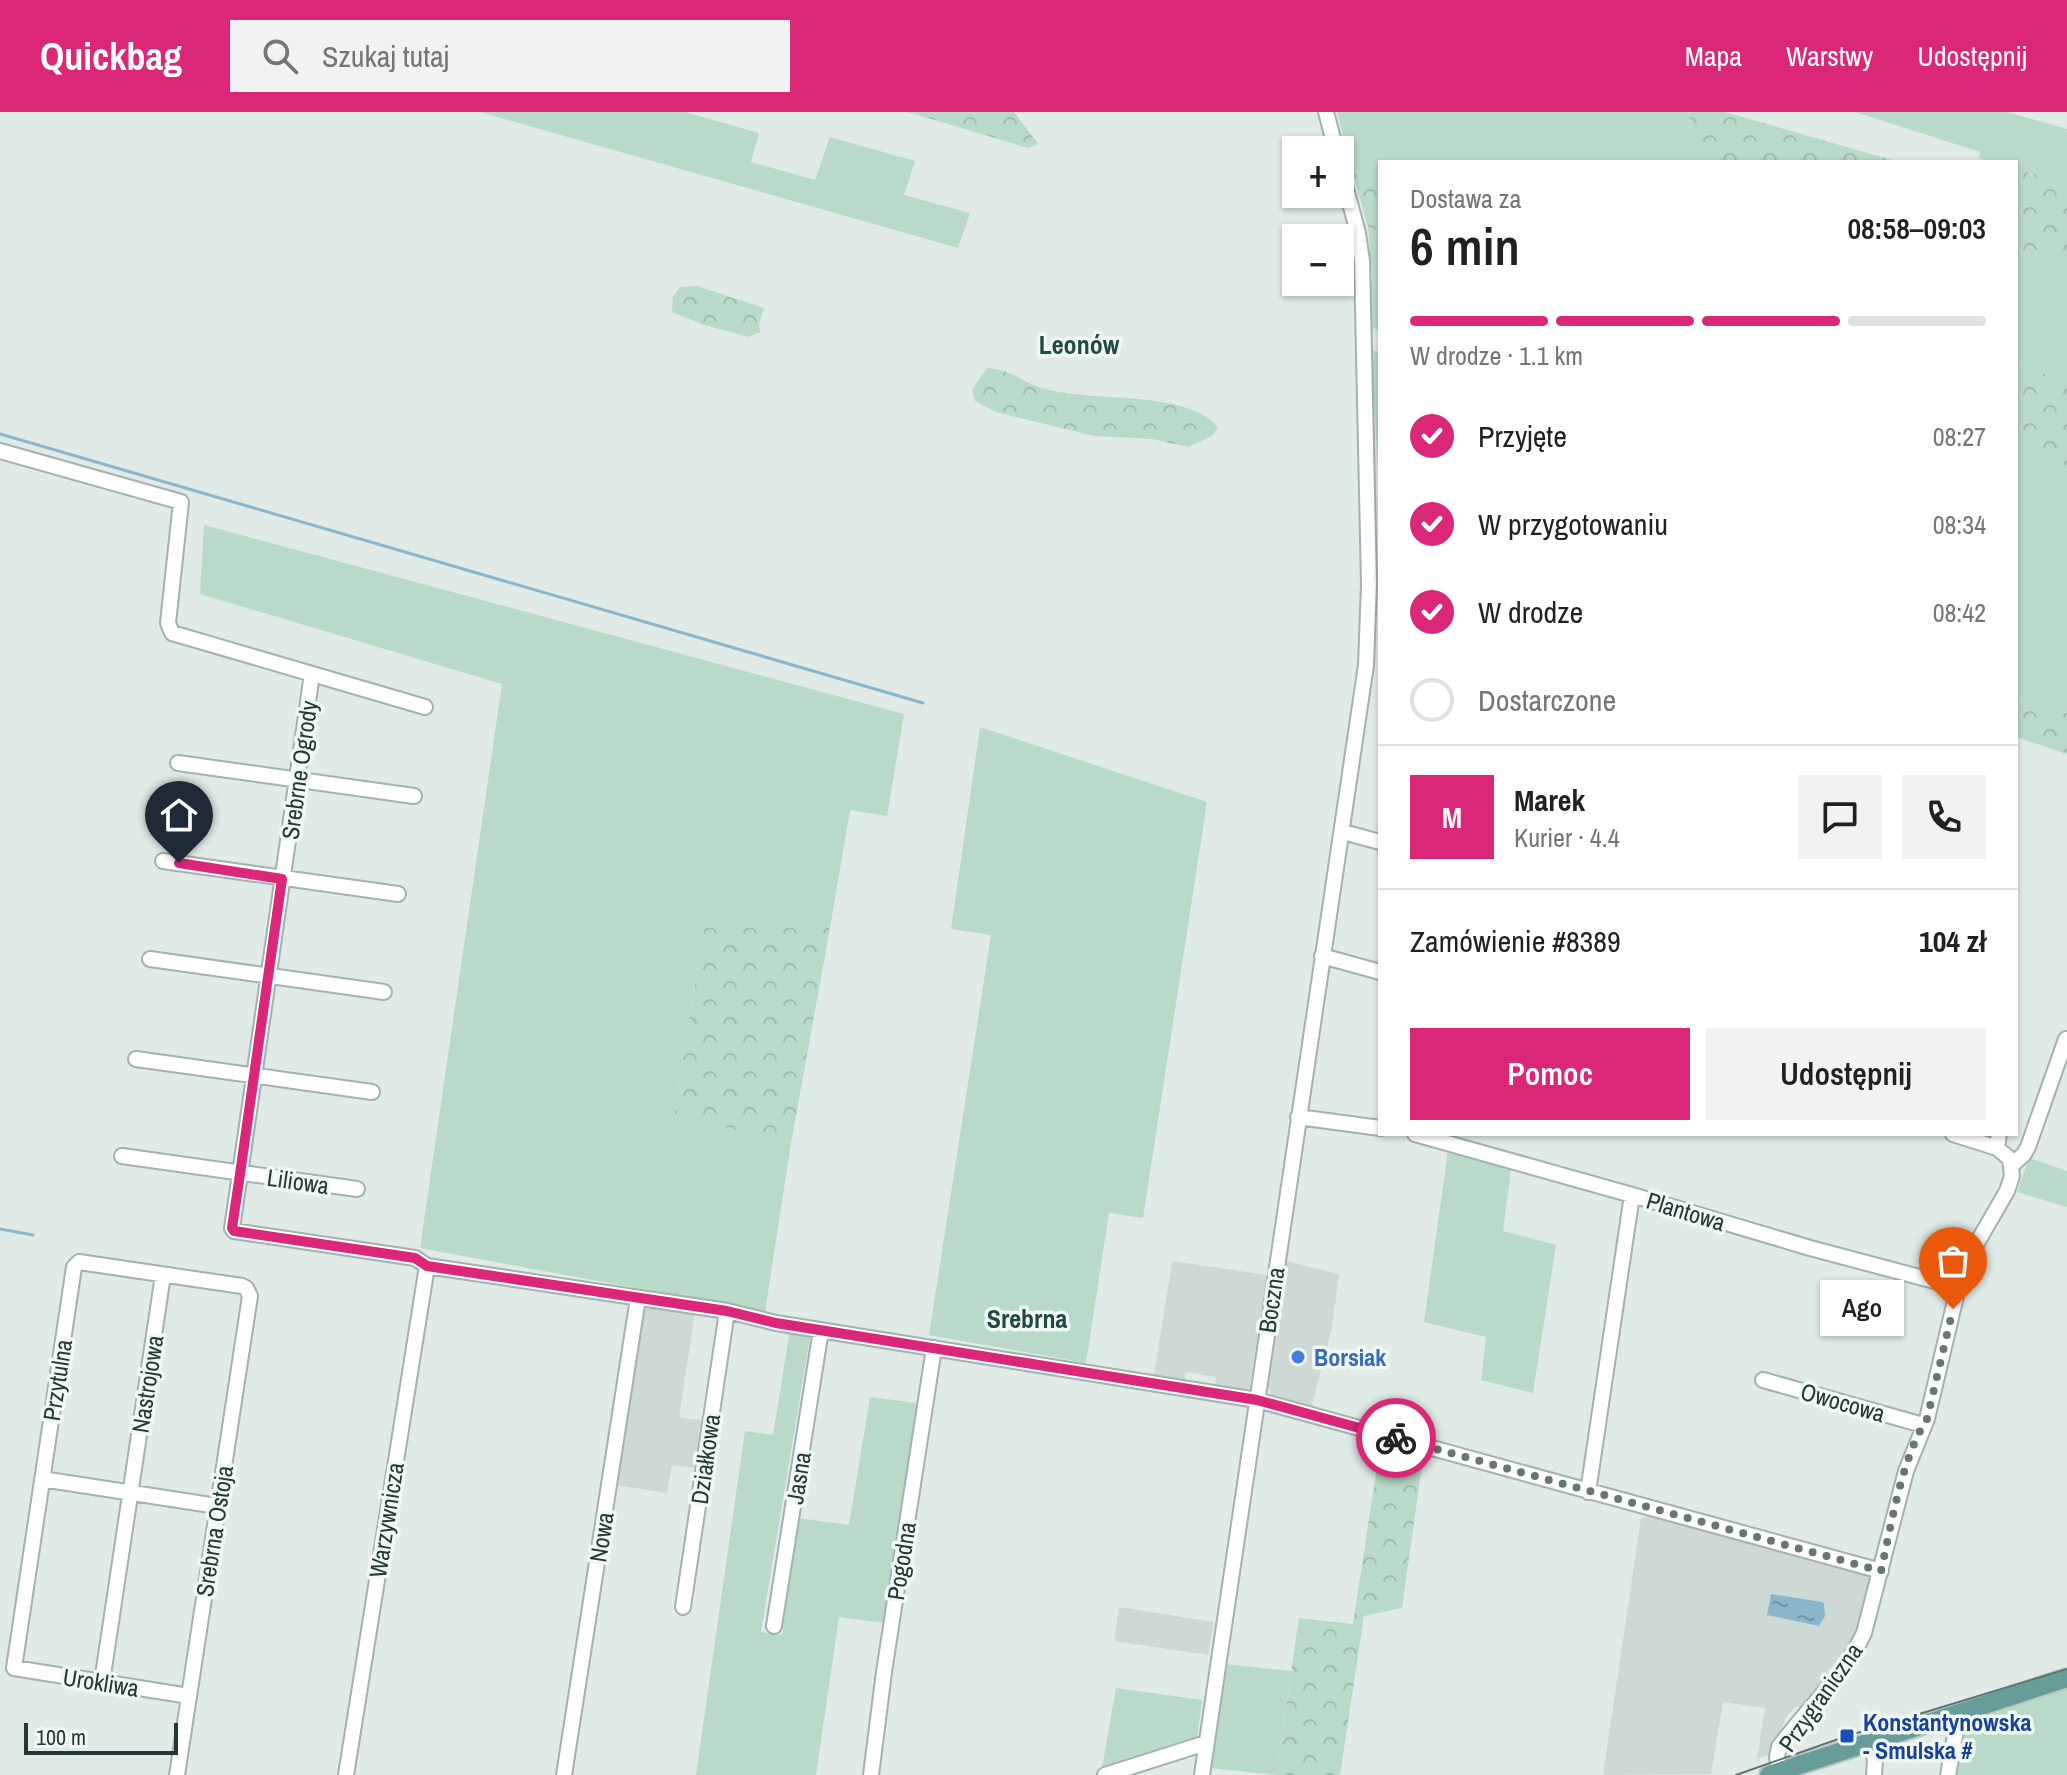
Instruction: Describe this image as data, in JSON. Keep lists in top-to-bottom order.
{
  "streets": {
    "street": [
      "Srebrne Ogrody",
      "Liliowa",
      "Plantowa",
      "Boczna",
      "Przytulna",
      "Nastrojowa",
      "Owocowa",
      "Działkowa",
      "Jasna",
      "Warzywnicza",
      "Srebrna Ostoja",
      "Nowa",
      "Pogodna",
      "Urokliwa",
      "Przygraniczna"
    ]
  },
  "crossings": [
    ["Srebrne Ogrody", "Liliowa"],
    ["Srebrne Ogrody", "Warzywnicza"],
    ["Plantowa", "Przygraniczna"],
    ["Przytulna", "Nastrojowa"],
    ["Przytulna", "Srebrna Ostoja"],
    ["Przytulna", "Urokliwa"],
    ["Nastrojowa", "Urokliwa"],
    ["Owocowa", "Przygraniczna"],
    ["Srebrna Ostoja", "Urokliwa"]
  ],
  "districts": ["Leonów", "Srebrna"],
  "places": {
    "other": ["Ago", "Borsiak"],
    "transit": ["Konstantynowska - Smulska #"]
  },
  "scale_bar": "100 m",
  "page": {
    "header": "Quickbag",
    "search": "Szukaj tutaj",
    "nav": ["Mapa", "Warstwy", "Udostępnij"],
    "map_buttons": ["+", "−"],
    "heading": ["6 min", "Dostawa za", "08:58–09:03"],
    "panel": [
      "Marek",
      "Kurier · 4.4",
      "Zamówienie #8389",
      "104 zł"
    ],
    "bar": "W drodze · 1.1 km",
    "list": [
      ["Przyjęte", "08:27"],
      ["W przygotowaniu", "08:34"],
      ["W drodze", "08:42"],
      "Dostarczone"
    ],
    "round": "M",
    "buttons": ["Pomoc", "Udostępnij"],
    "bubble": "Ago",
    "scale": "100 m"
  }
}
